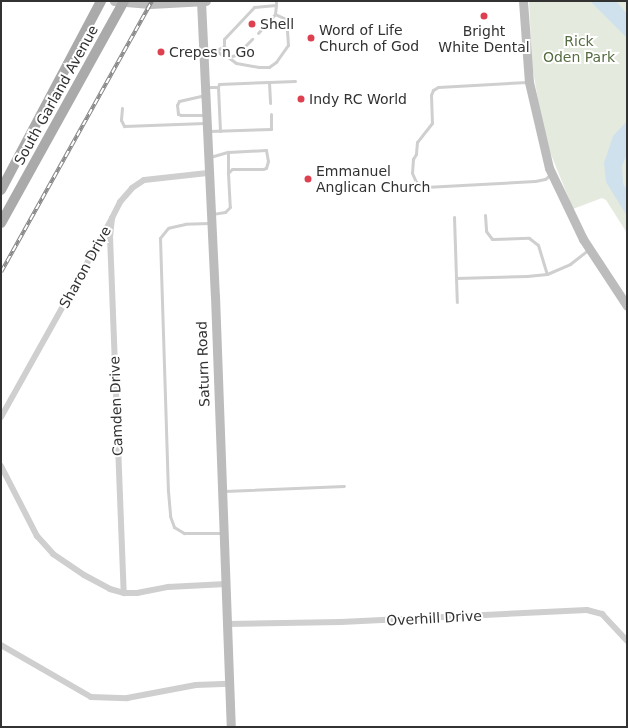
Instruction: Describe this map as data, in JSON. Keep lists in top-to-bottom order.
{
  "streets": {
    "main road": ["South Garland Avenue"],
    "street": [
      "Sharon Drive",
      "Saturn Road",
      "Camden Drive",
      "Overhill Drive"
    ]
  },
  "crossings": [
    ["Sharon Drive", "Saturn Road"],
    ["Sharon Drive", "Camden Drive"],
    ["Saturn Road", "Overhill Drive"]
  ],
  "parks": ["Rick Oden Park"],
  "places": [
    "Bright White Dental",
    "Shell",
    "Word of Life Church of God",
    "Crepes n Go",
    "Indy RC World",
    "Emmanuel Anglican Church"
  ]
}
